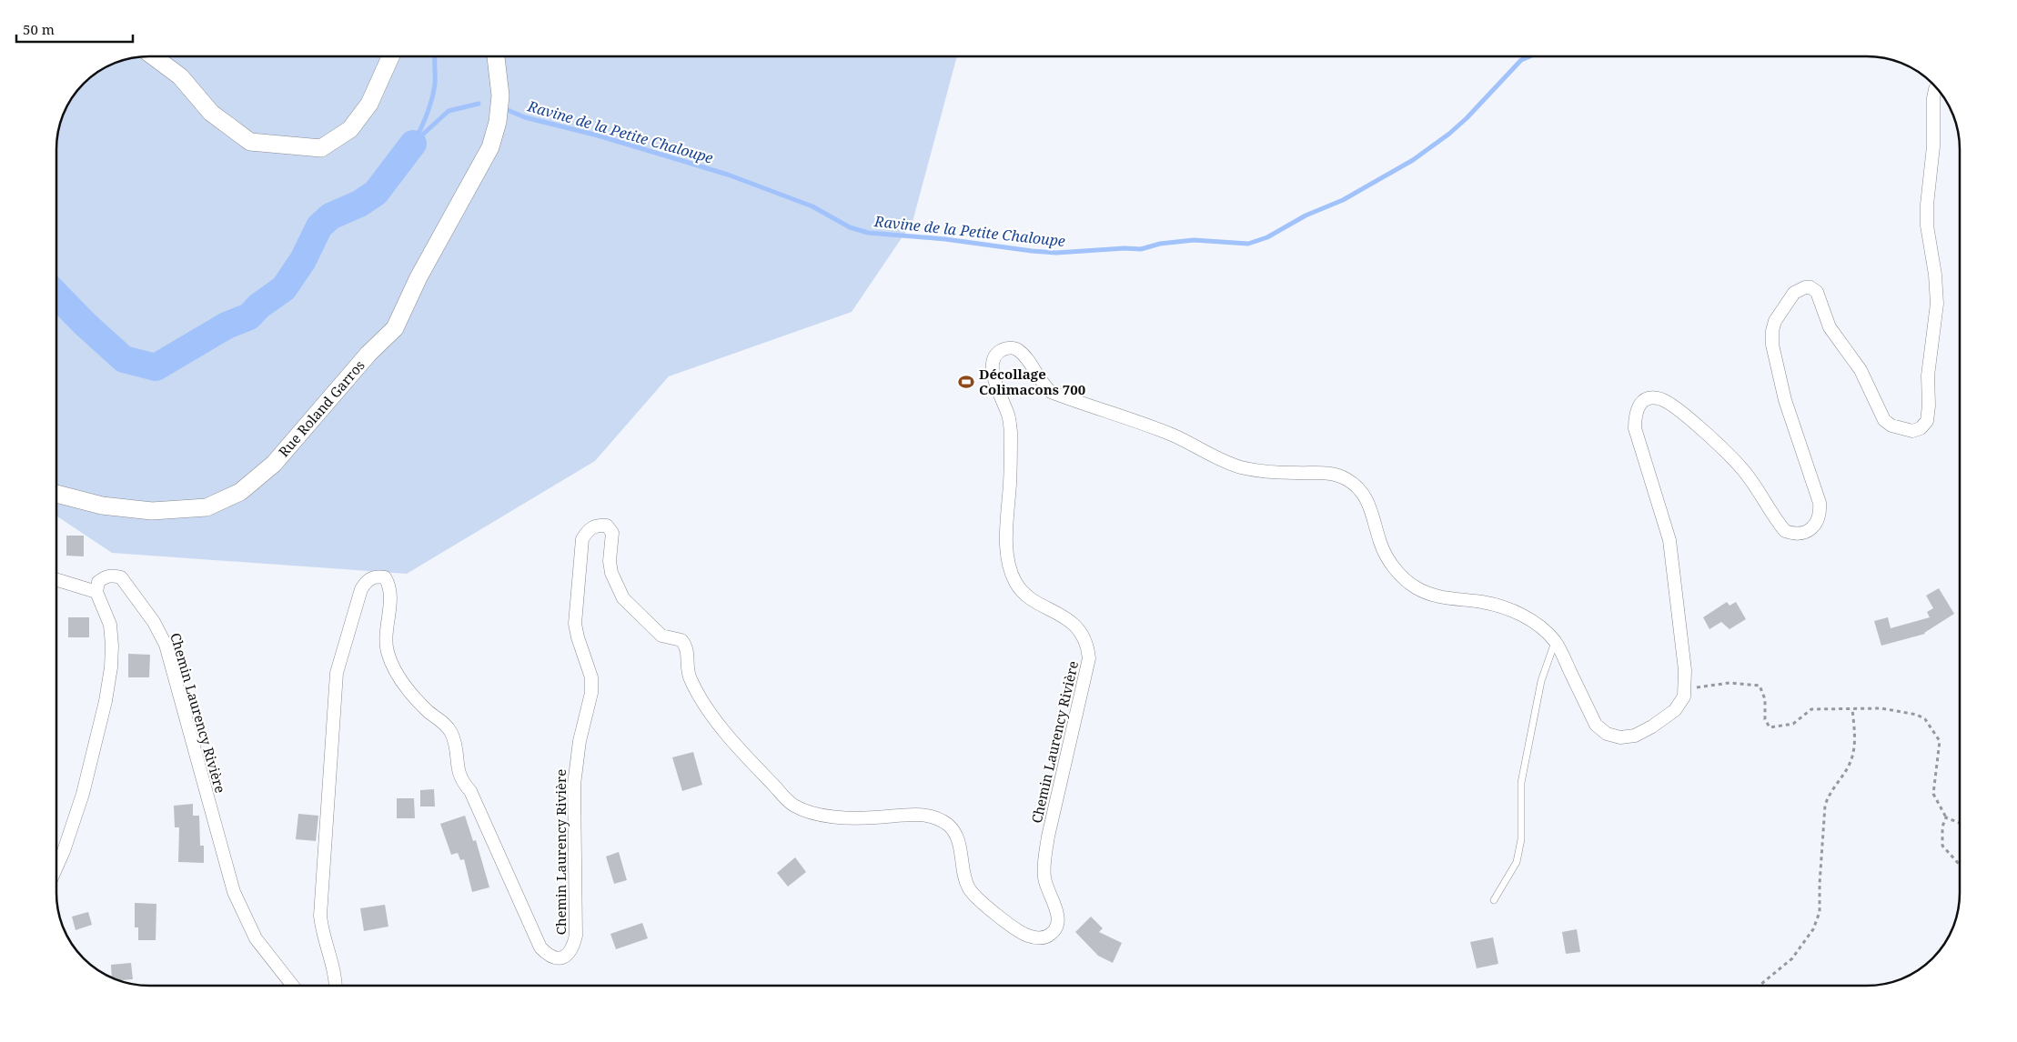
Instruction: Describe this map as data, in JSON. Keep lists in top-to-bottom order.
{
  "streets": {
    "main road": ["Rue Roland Garros"],
    "street": ["Chemin Laurency Rivière"]
  },
  "water": ["Ravine de la Petite Chaloupe"],
  "places": {
    "sports": ["Décollage Colimacons 700"]
  },
  "scale_bar": "50 m"
}
